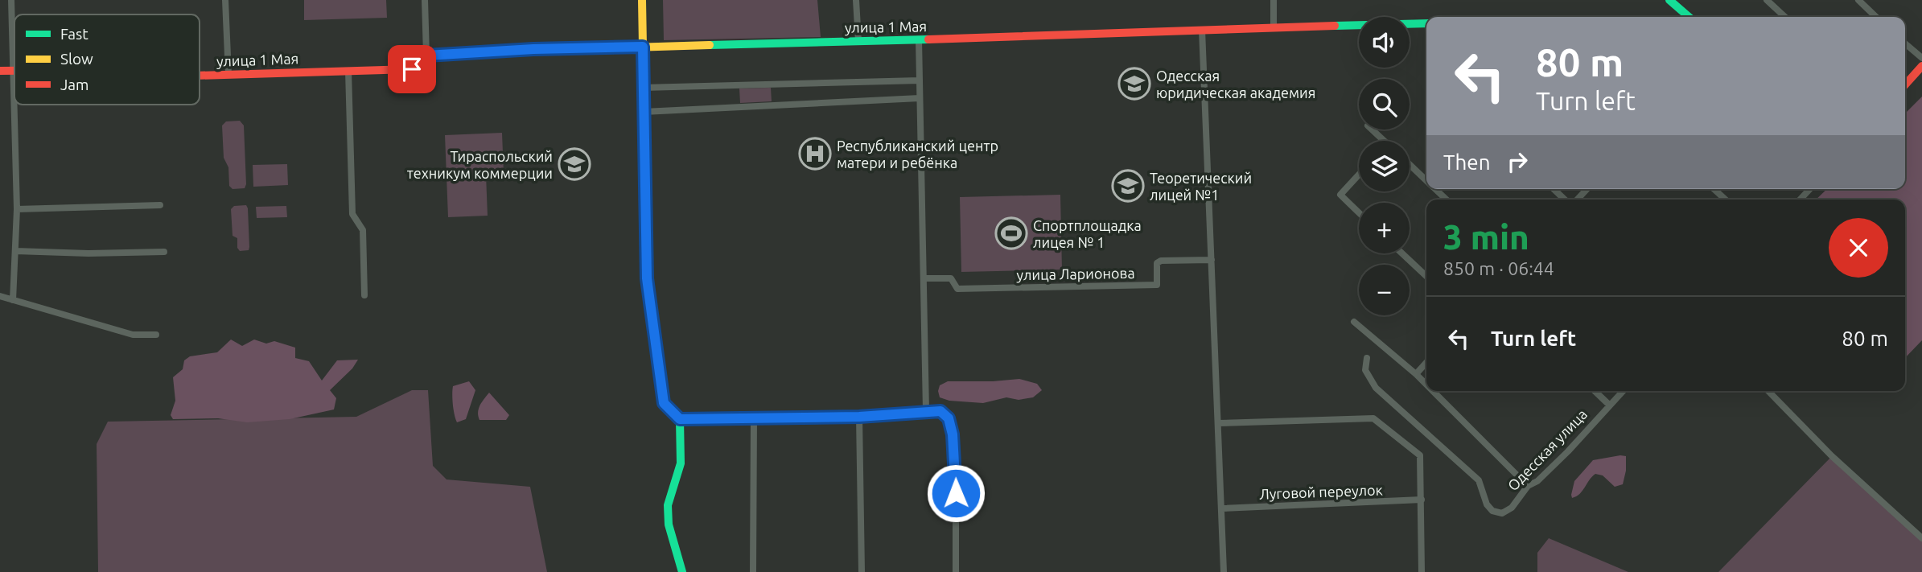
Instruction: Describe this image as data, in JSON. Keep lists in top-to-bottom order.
{
  "streets": {
    "street": [
      "улица 1 Мая",
      "улица Ларионова",
      "Одесская улица",
      "Луговой переулок"
    ]
  },
  "places": {
    "school or university": ["Одесская юридическая академия", "Тираспольский техникум коммерции", "Теоретический лицей №1"],
    "hospital": ["Республиканский центр матери и ребёнка"],
    "sports": ["Спортплощадка лицея № 1"]
  },
  "legend": ["Fast", "Slow", "Jam"],
  "page": {
    "map_buttons": ["+", "−"],
    "turn": ["80 m", "Turn left"],
    "then": "Then",
    "heading": ["3 min", "850 m · 06:44"],
    "list": [
      {
        "name": "Turn left",
        "value": "80 m"
      }
    ]
  }
}
